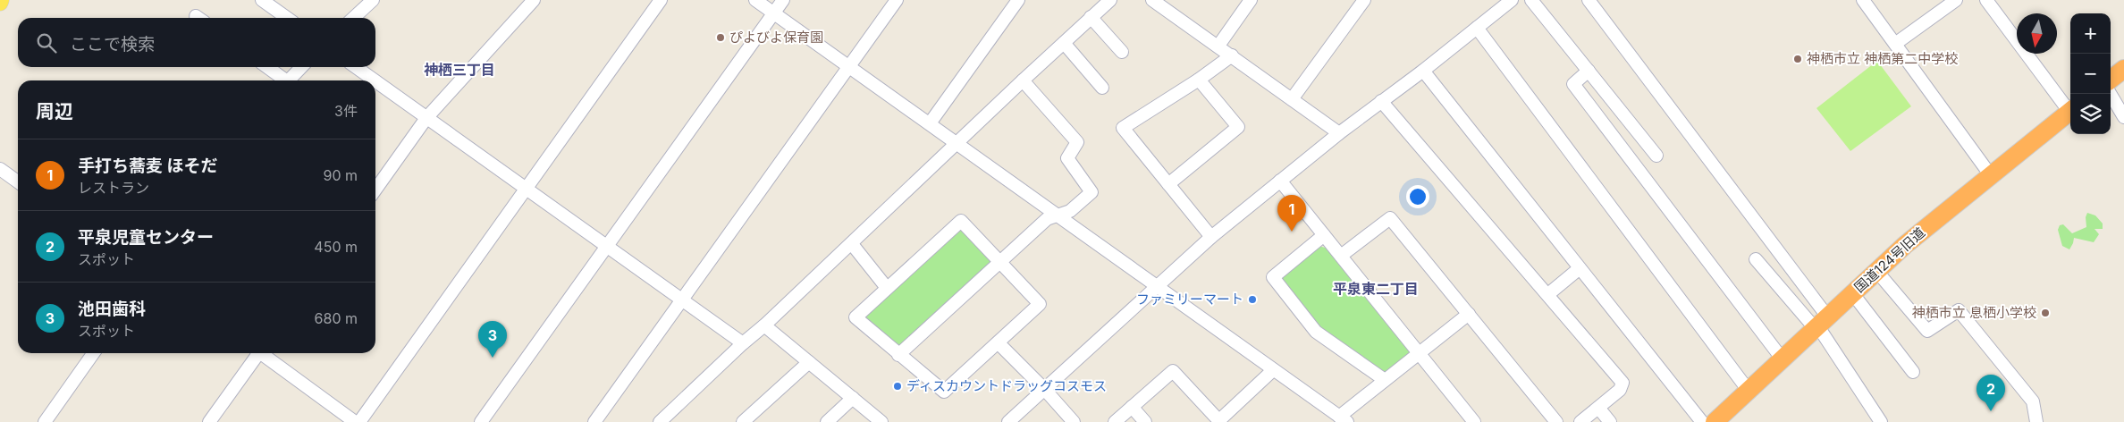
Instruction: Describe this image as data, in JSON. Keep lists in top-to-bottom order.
{
  "streets": {
    "highway": ["国道124号旧道"]
  },
  "districts": ["神栖三丁目", "平泉東二丁目"],
  "places": [
    "ぴよびよ保育園",
    "神栖市立 神栖第二中学校",
    "ファミリーマート",
    "神栖市立 息栖小学校",
    "ディスカウントドラッグコスモス"
  ],
  "north": "bottom",
  "page": {
    "map_buttons": ["+", "−"],
    "search": "ここで検索",
    "heading": ["周辺", "3件"],
    "list": [
      {
        "mark": "1",
        "name": "手打ち蕎麦 ほそだ",
        "note": "レストラン",
        "value": "90 m"
      },
      {
        "mark": "2",
        "name": "平泉児童センター",
        "note": "スポット",
        "value": "450 m"
      },
      {
        "mark": "3",
        "name": "池田歯科",
        "note": "スポット",
        "value": "680 m"
      }
    ],
    "pins": ["1", "3", "2"]
  }
}
